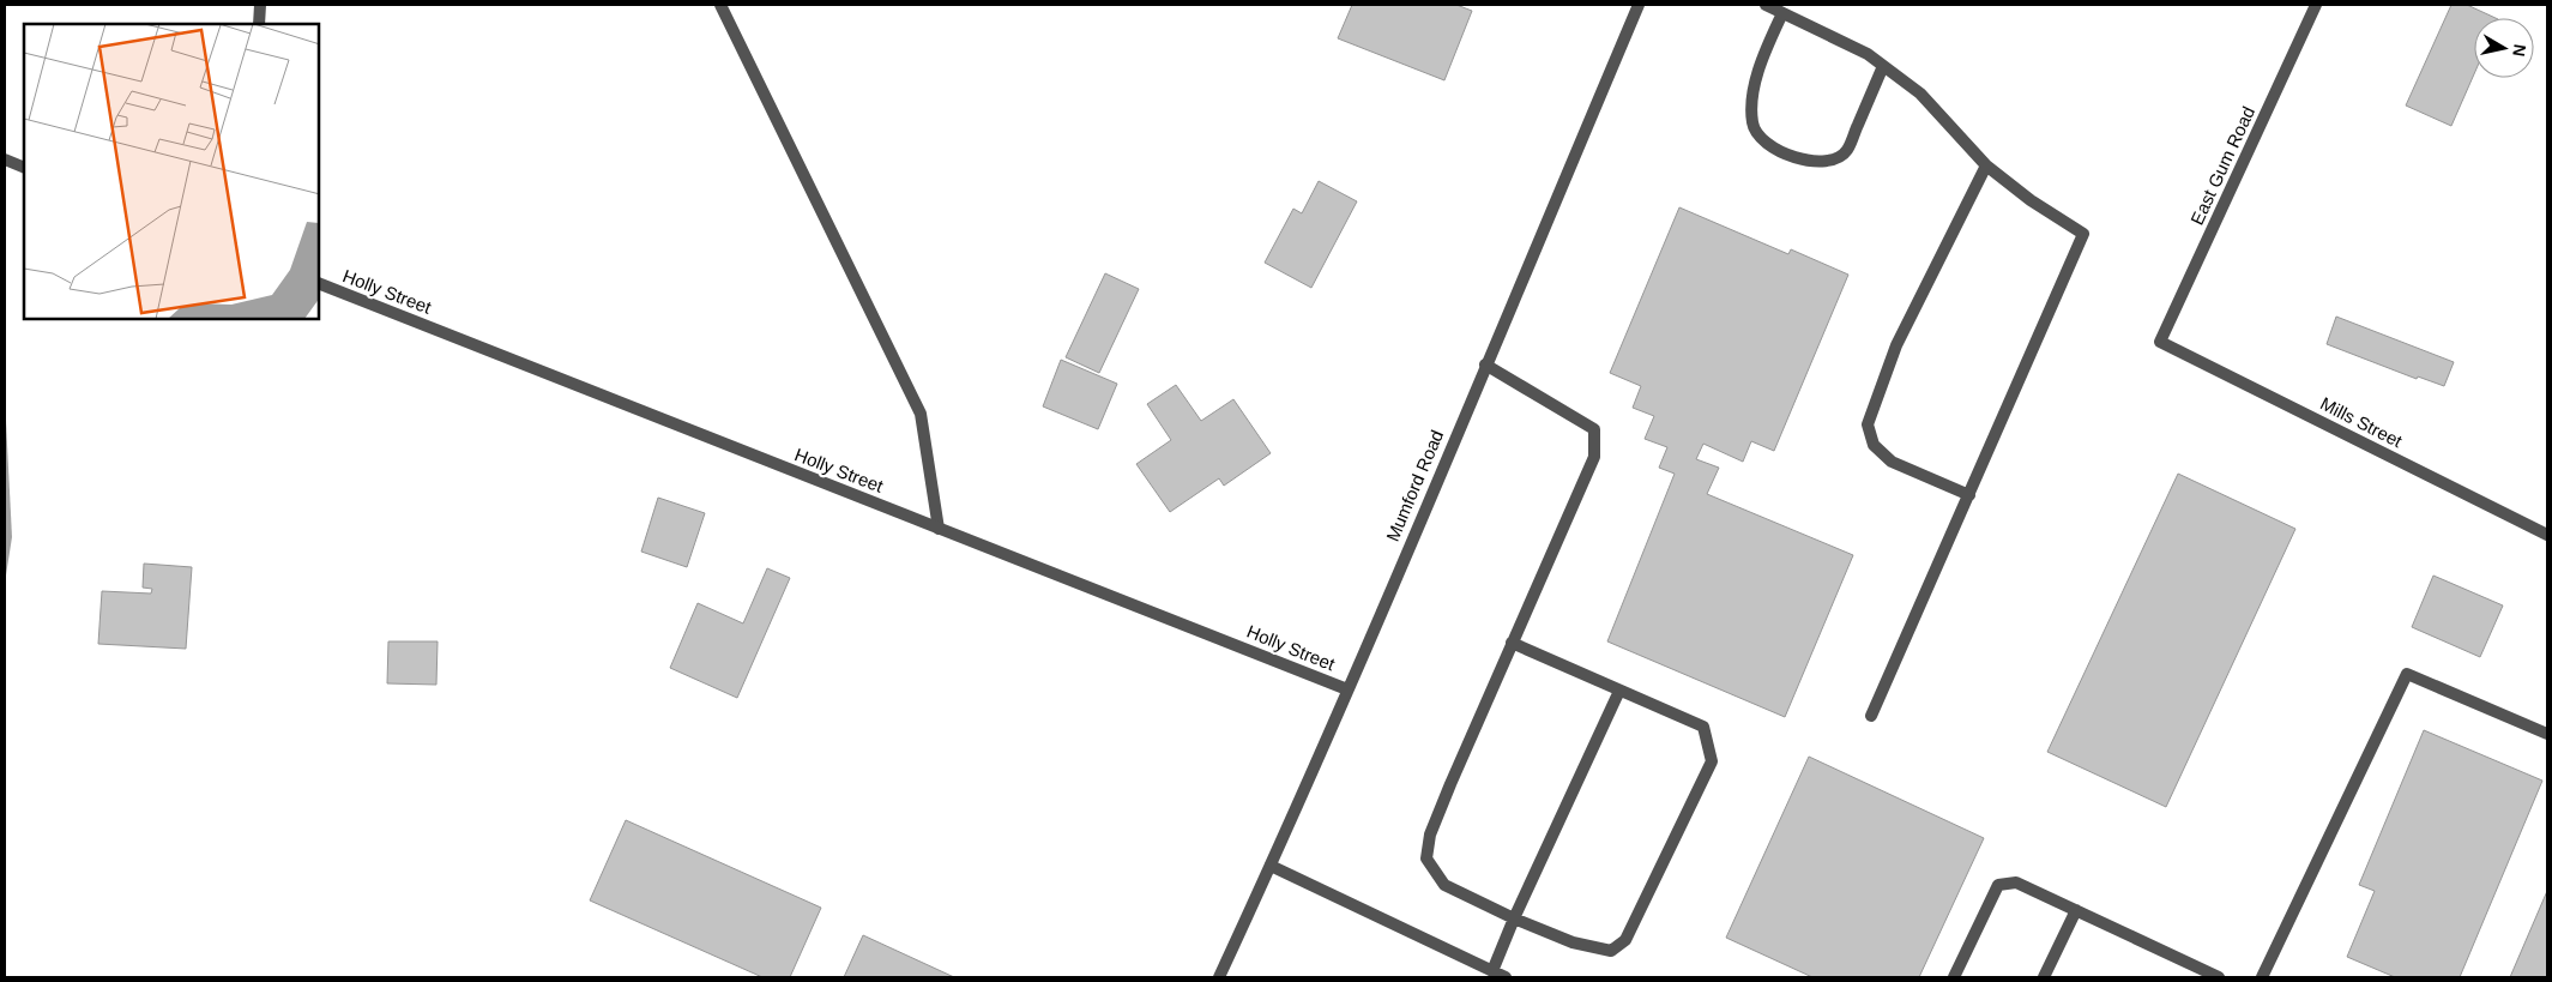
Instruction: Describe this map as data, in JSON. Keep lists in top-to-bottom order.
{
  "streets": {
    "street": [
      "East Gum Road",
      "Holly Street",
      "Mills Street",
      "Mumford Road"
    ]
  },
  "crossings": [
    ["East Gum Road", "Mills Street"],
    ["Holly Street", "Mumford Road"]
  ],
  "north": "right"
}
